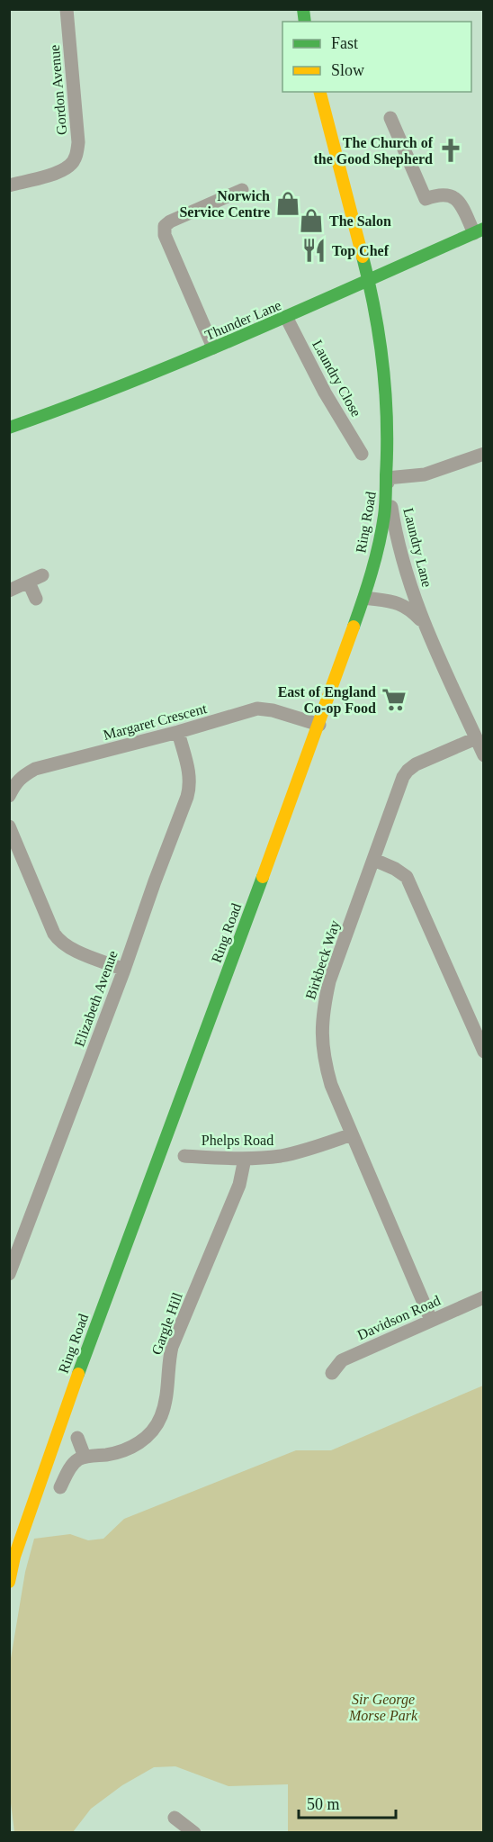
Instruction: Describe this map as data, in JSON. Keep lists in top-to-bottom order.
{
  "streets": {
    "main road": ["Thunder Lane", "Ring Road"],
    "street": [
      "Gordon Avenue",
      "Laundry Close",
      "Laundry Lane",
      "Margaret Crescent",
      "Birkbeck Way",
      "Elizabeth Avenue",
      "Phelps Road",
      "Davidson Road",
      "Gargle Hill"
    ]
  },
  "crossings": [
    ["Thunder Lane", "Laundry Close"],
    ["Thunder Lane", "Ring Road"],
    ["Ring Road", "Laundry Lane"],
    ["Ring Road", "Margaret Crescent"],
    ["Laundry Lane", "Birkbeck Way"],
    ["Margaret Crescent", "Elizabeth Avenue"],
    ["Birkbeck Way", "Phelps Road"],
    ["Birkbeck Way", "Davidson Road"],
    ["Phelps Road", "Gargle Hill"]
  ],
  "parks": ["Sir George Morse Park"],
  "places": {
    "church": ["The Church of the Good Shepherd"],
    "shop": ["Norwich Service Centre", "The Salon"],
    "restaurant": ["Top Chef"],
    "supermarket": ["East of England Co-op Food"]
  },
  "legend": ["Fast", "Slow"],
  "scale_bar": "50 m"
}
